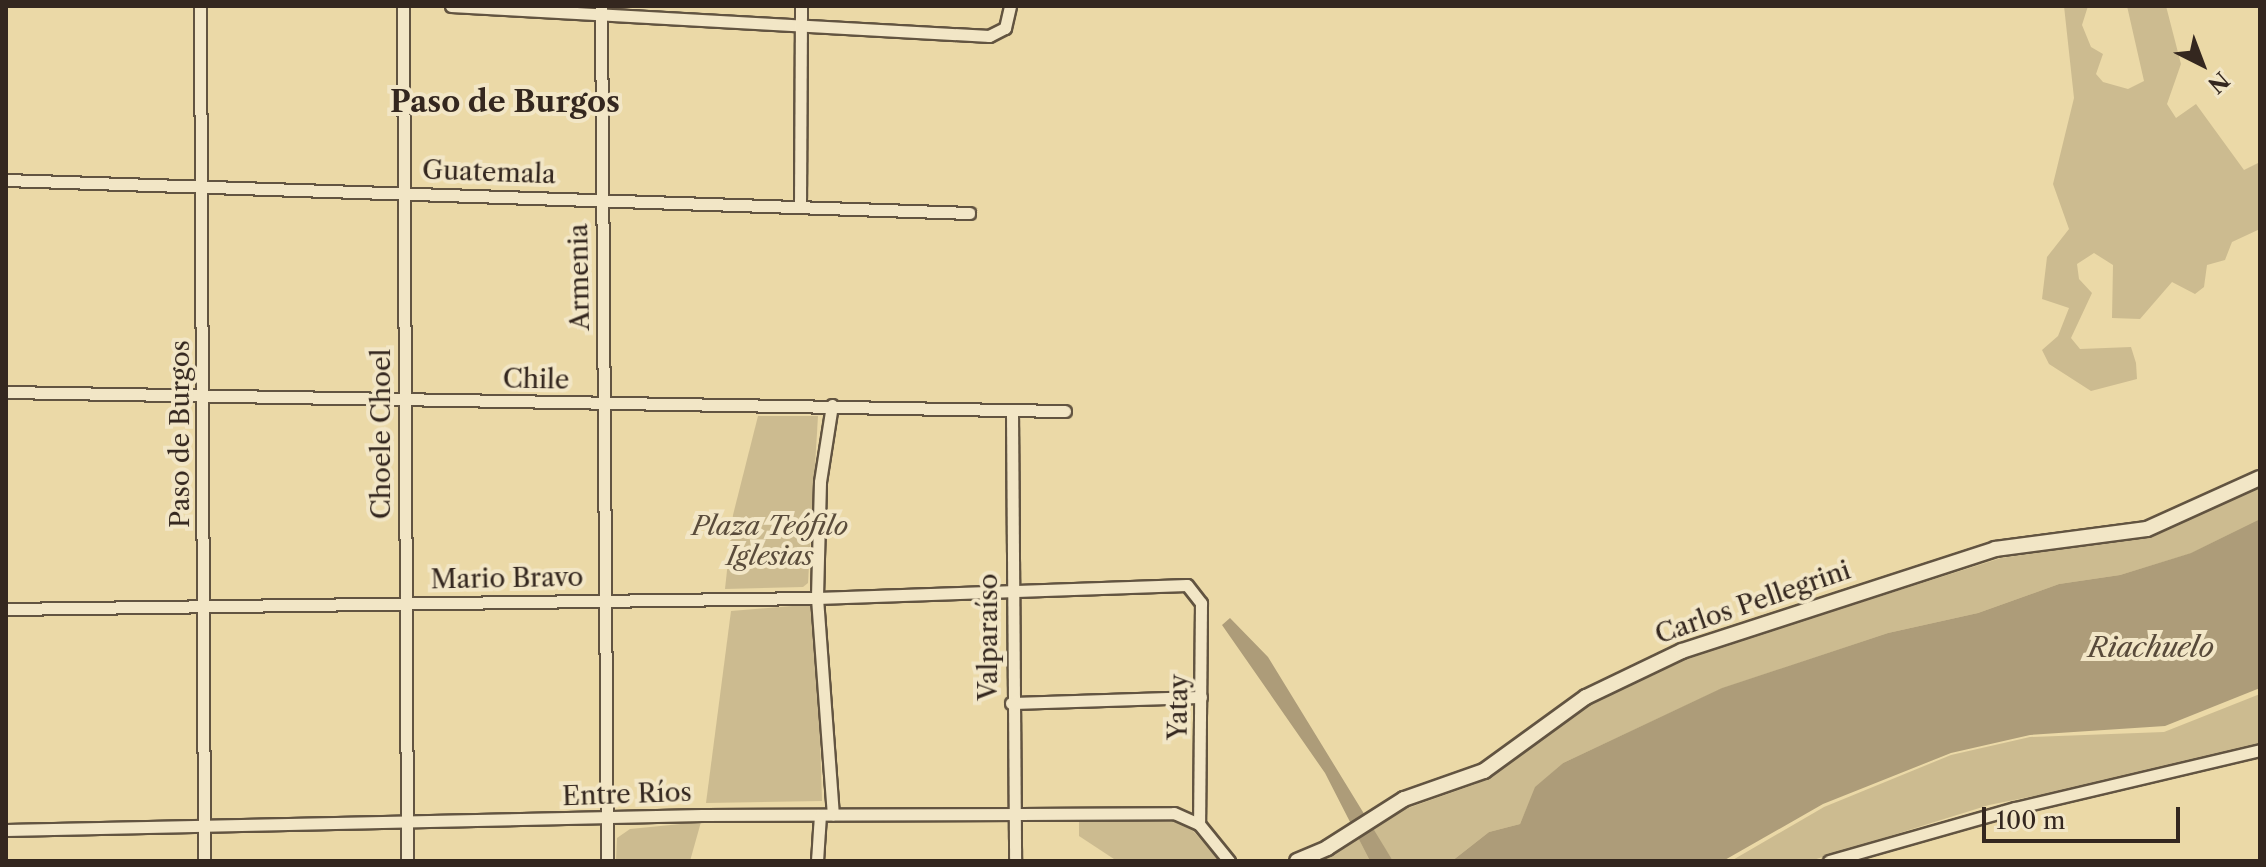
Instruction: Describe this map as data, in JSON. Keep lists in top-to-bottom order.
{
  "streets": {
    "street": [
      "Guatemala",
      "Armenia",
      "Chile",
      "Paso de Burgos",
      "Choele Choel",
      "Mario Bravo",
      "Carlos Pellegrini",
      "Valparaíso",
      "Yatay",
      "Entre Ríos"
    ]
  },
  "crossings": [
    ["Guatemala", "Armenia"],
    ["Guatemala", "Paso de Burgos"],
    ["Guatemala", "Choele Choel"],
    ["Armenia", "Chile"],
    ["Armenia", "Mario Bravo"],
    ["Armenia", "Entre Ríos"],
    ["Chile", "Paso de Burgos"],
    ["Chile", "Choele Choel"],
    ["Chile", "Valparaíso"],
    ["Paso de Burgos", "Mario Bravo"],
    ["Paso de Burgos", "Entre Ríos"],
    ["Choele Choel", "Mario Bravo"],
    ["Choele Choel", "Entre Ríos"],
    ["Mario Bravo", "Valparaíso"],
    ["Mario Bravo", "Yatay"],
    ["Valparaíso", "Entre Ríos"],
    ["Yatay", "Entre Ríos"]
  ],
  "districts": ["Paso de Burgos"],
  "water": ["Riachuelo"],
  "parks": ["Plaza Teófilo Iglesias"],
  "scale_bar": "100 m",
  "north": "bottom right"
}
